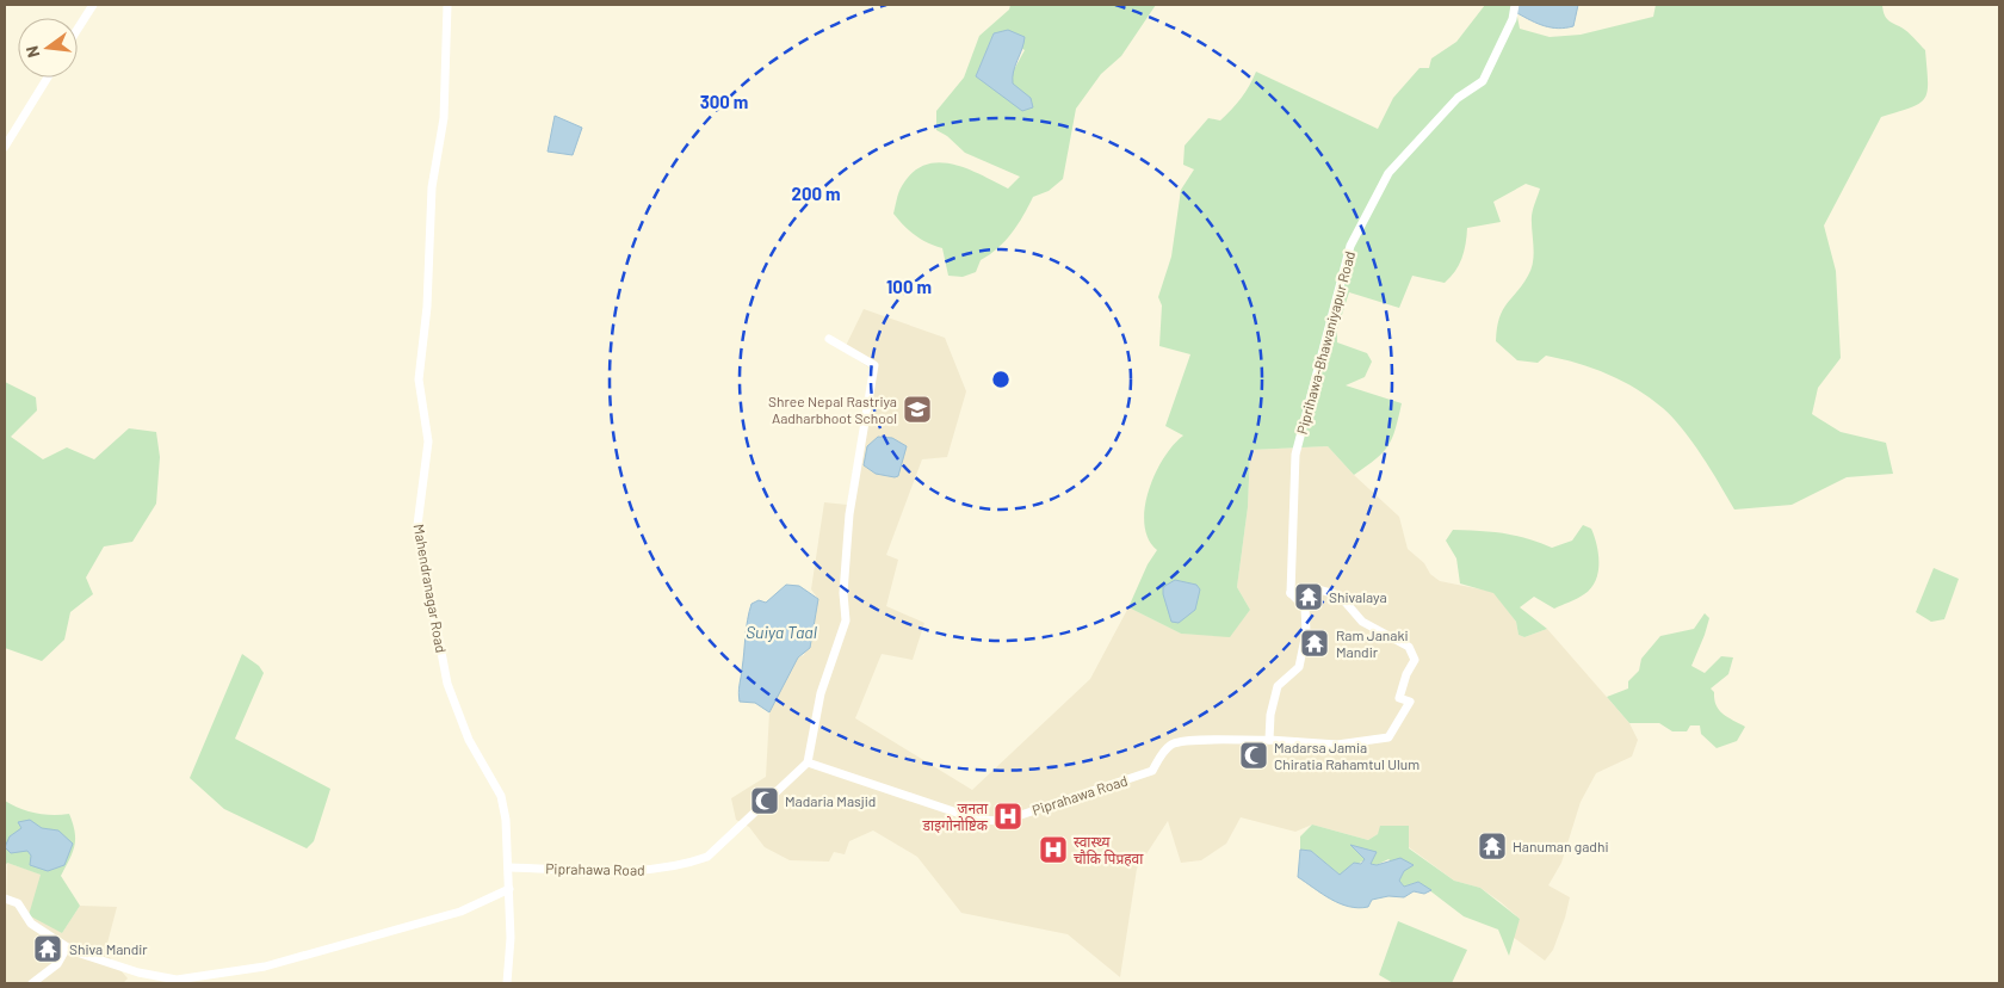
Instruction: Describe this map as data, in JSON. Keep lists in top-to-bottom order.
{
  "streets": {
    "street": ["Piprihawa-Bhawaniyapur Road", "Mahendranagar Road", "Piprahawa Road"]
  },
  "crossings": [
    ["Mahendranagar Road", "Piprahawa Road"]
  ],
  "water": ["Suiya Taal"],
  "places": {
    "school or university": ["Shree Nepal Rastriya Aadharbhoot School"],
    "temple": [
      "Shivalaya",
      "Ram Janaki Mandir",
      "Hanuman gadhi",
      "Shiva Mandir"
    ],
    "mosque": ["Madarsa Jamia Chiratia Rahamtul Ulum", "Madaria Masjid"],
    "hospital": ["जनता डाइगोनोष्टिक", "स्वास्थ्य चाैकि पिप्रहवा"]
  },
  "north": "left",
  "rings": ["300 m", "200 m", "100 m"]
}
